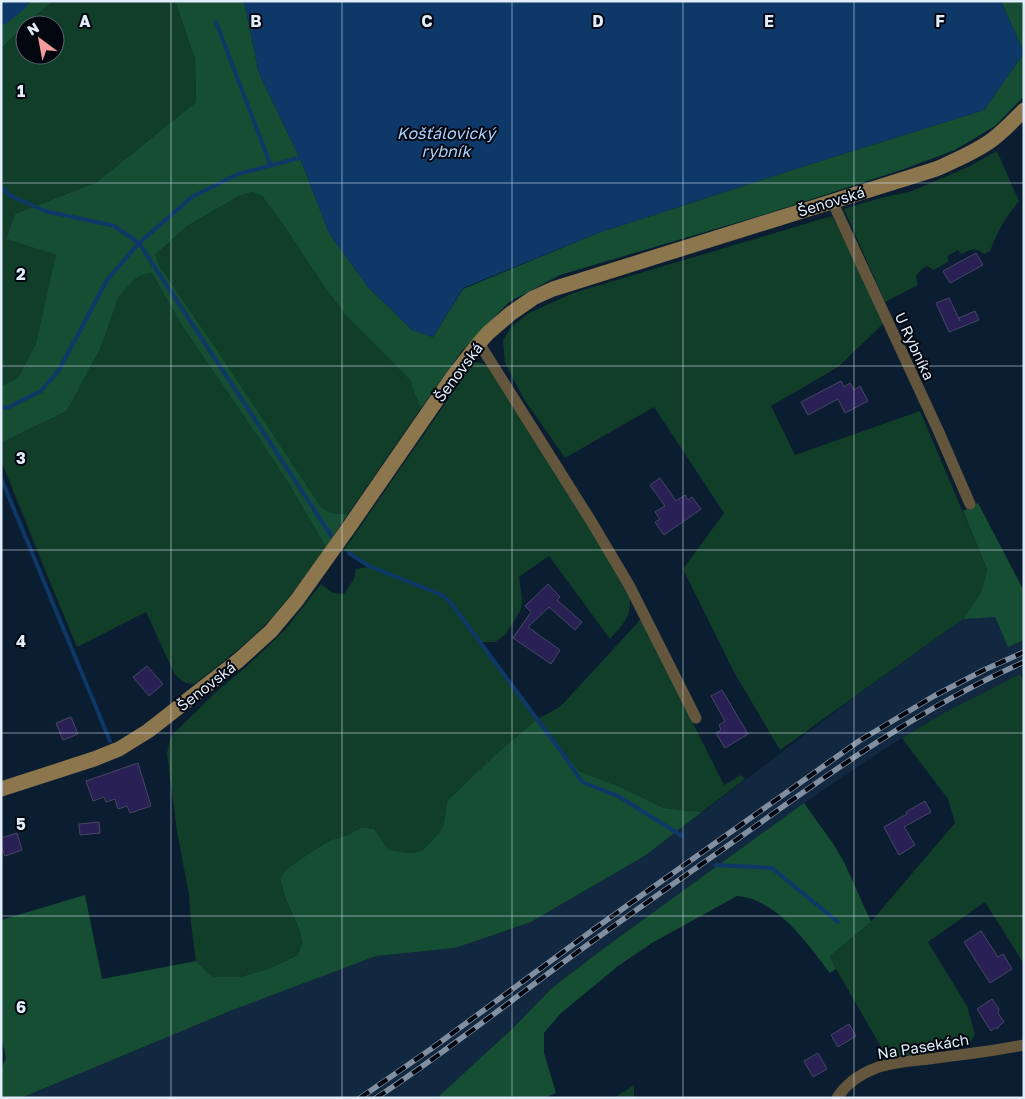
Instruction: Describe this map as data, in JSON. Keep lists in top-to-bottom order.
{
  "streets": {
    "street": ["Šenovská", "U Rybníka", "Na Pasekách"]
  },
  "crossings": [
    ["Šenovská", "U Rybníka"]
  ],
  "water": ["Košťálovický rybník"],
  "north": "top left",
  "grid": {
    "columns": [
      "A",
      "B",
      "C",
      "D",
      "E",
      "F"
    ],
    "rows": [
      "1",
      "2",
      "3",
      "4",
      "5",
      "6"
    ]
  }
}
